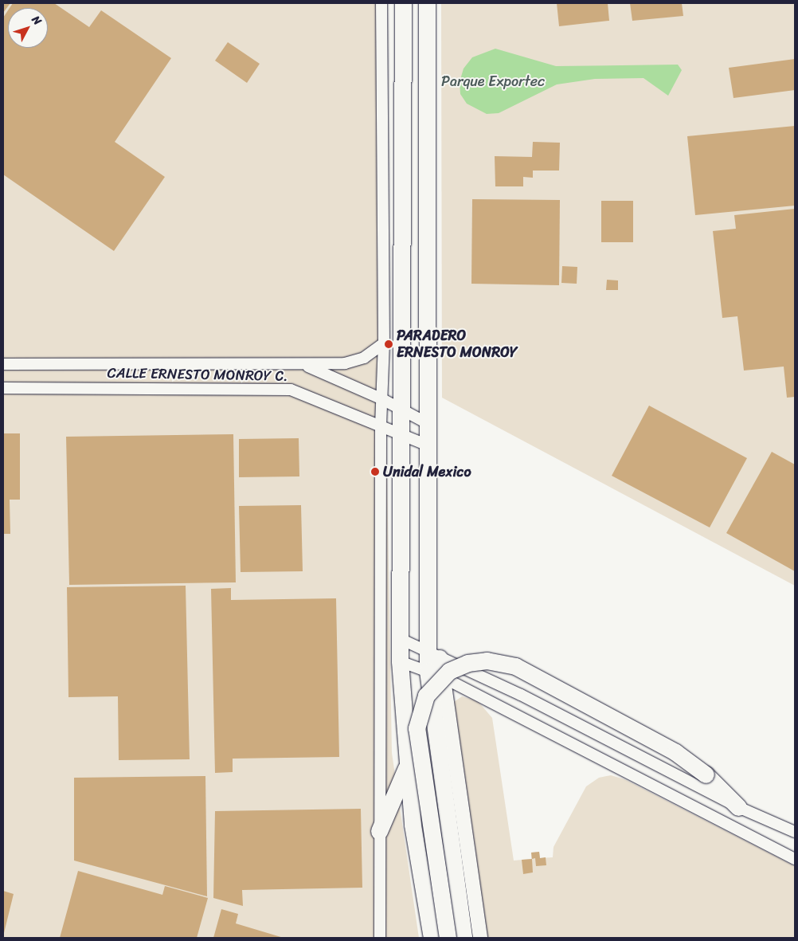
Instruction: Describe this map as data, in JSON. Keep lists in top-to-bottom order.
{
  "streets": {
    "street": ["CALLE ERNESTO MONROY C."]
  },
  "parks": ["Parque Exportec"],
  "places": ["PARADERO ERNESTO MONROY", "Unidal Mexico"],
  "north": "top right"
}
